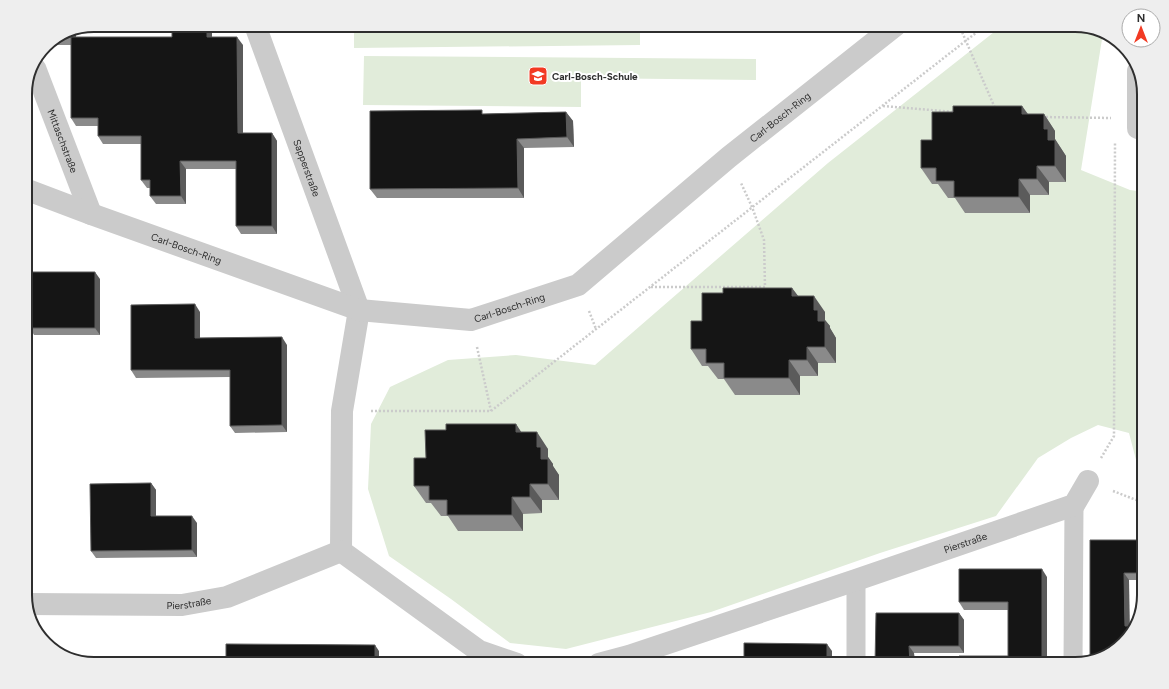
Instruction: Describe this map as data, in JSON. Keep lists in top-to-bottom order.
{
  "streets": {
    "street": [
      "Carl-Bosch-Ring",
      "Mittaschstraße",
      "Sapperstraße",
      "Pierstraße"
    ]
  },
  "crossings": [
    ["Carl-Bosch-Ring", "Mittaschstraße"],
    ["Carl-Bosch-Ring", "Sapperstraße"]
  ],
  "places": {
    "school or university": ["Carl-Bosch-Schule"]
  },
  "north": "top"
}
